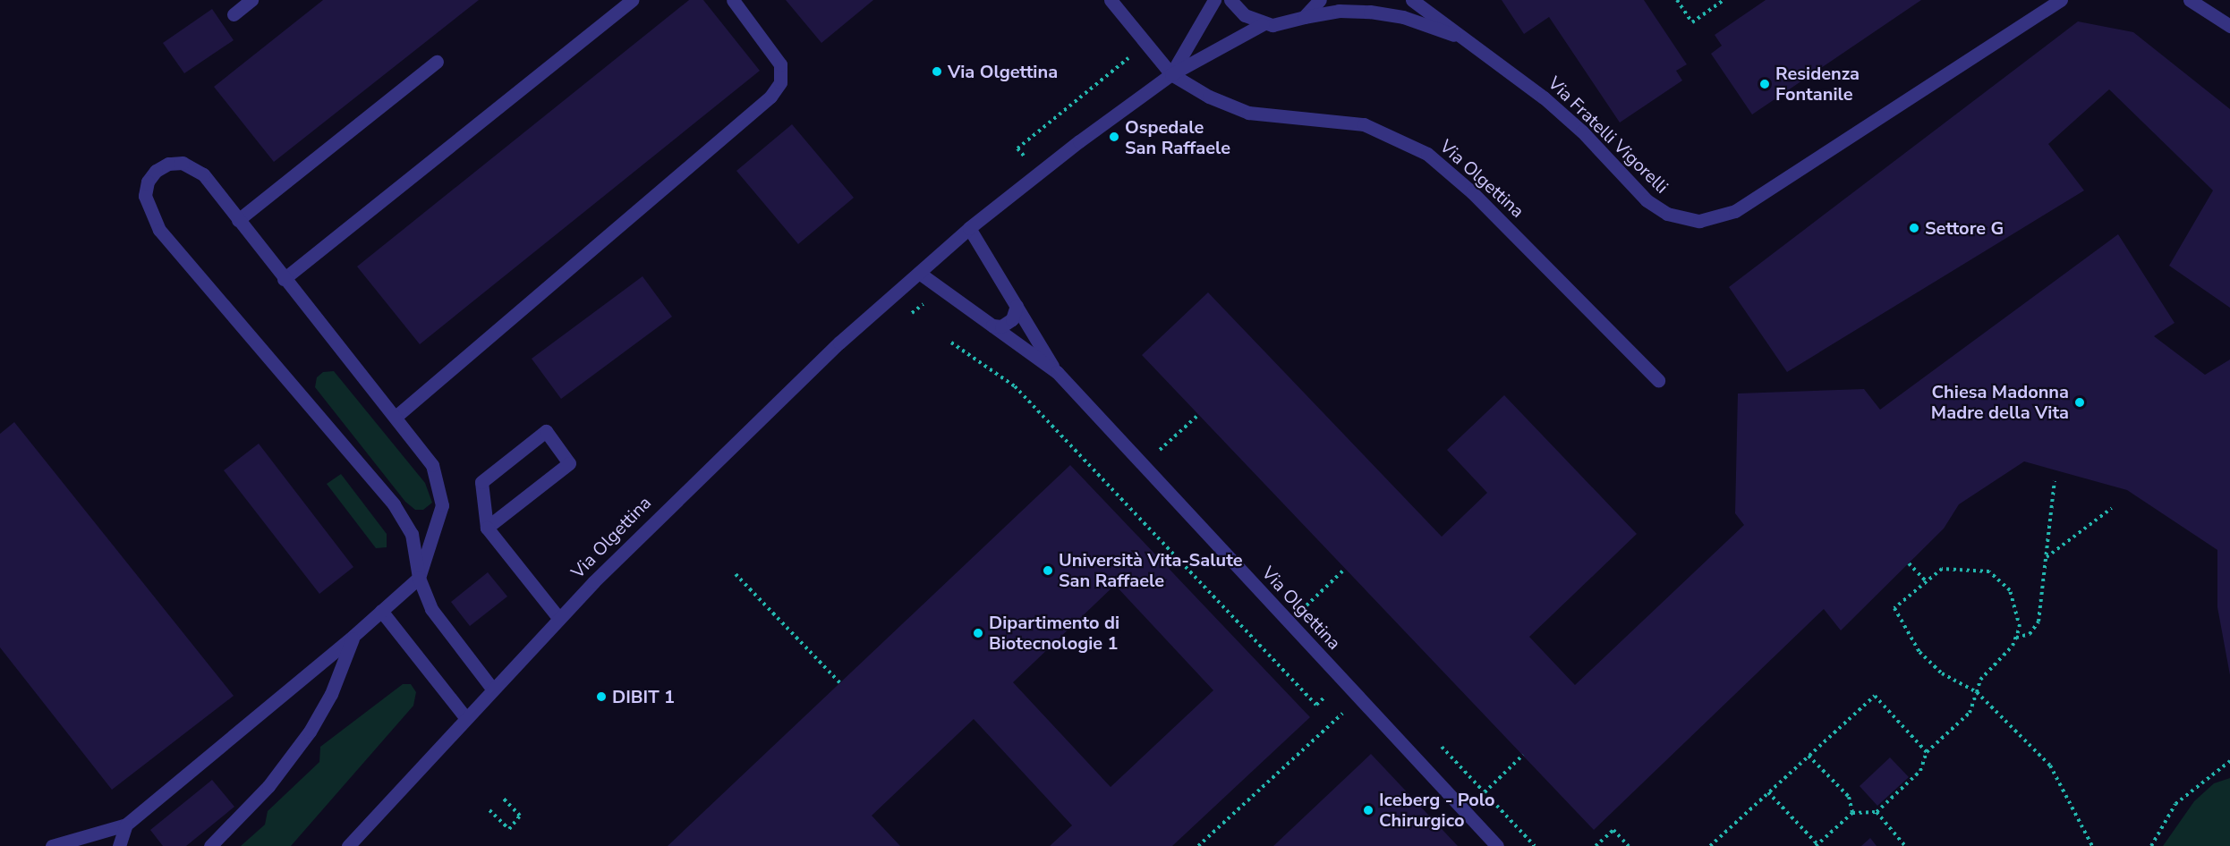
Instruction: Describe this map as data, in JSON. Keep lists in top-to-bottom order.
{
  "streets": {
    "street": ["Via Fratelli Vigorelli", "Via Olgettina"]
  },
  "crossings": [
    ["Via Fratelli Vigorelli", "Via Olgettina"]
  ],
  "places": [
    "Via Olgettina",
    "Residenza Fontanile",
    "Ospedale San Raffaele",
    "Settore G",
    "Chiesa Madonna Madre della Vita",
    "Università Vita-Salute San Raffaele",
    "Dipartimento di Biotecnologie 1",
    "DIBIT 1",
    "Iceberg - Polo Chirurgico"
  ]
}
